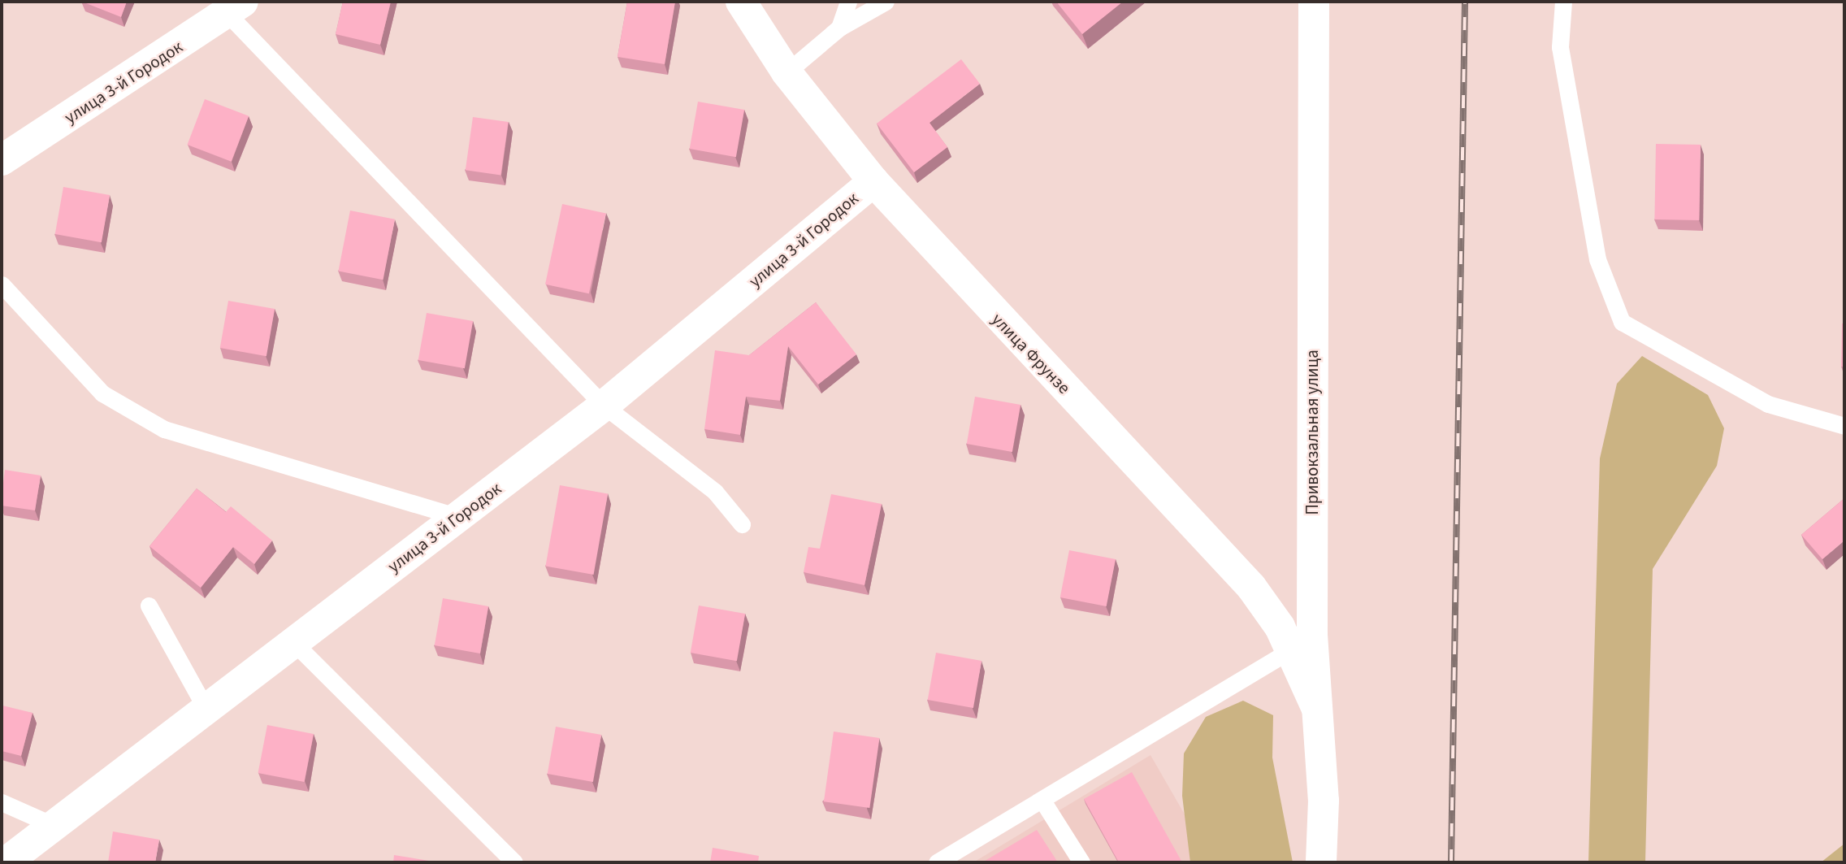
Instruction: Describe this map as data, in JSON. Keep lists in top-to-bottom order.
{
  "streets": {
    "street": ["улица 3-й Городок", "улица Фрунзе", "Привокзальная улица"]
  },
  "crossings": [
    ["улица 3-й Городок", "улица Фрунзе"],
    ["улица Фрунзе", "Привокзальная улица"]
  ]
}
